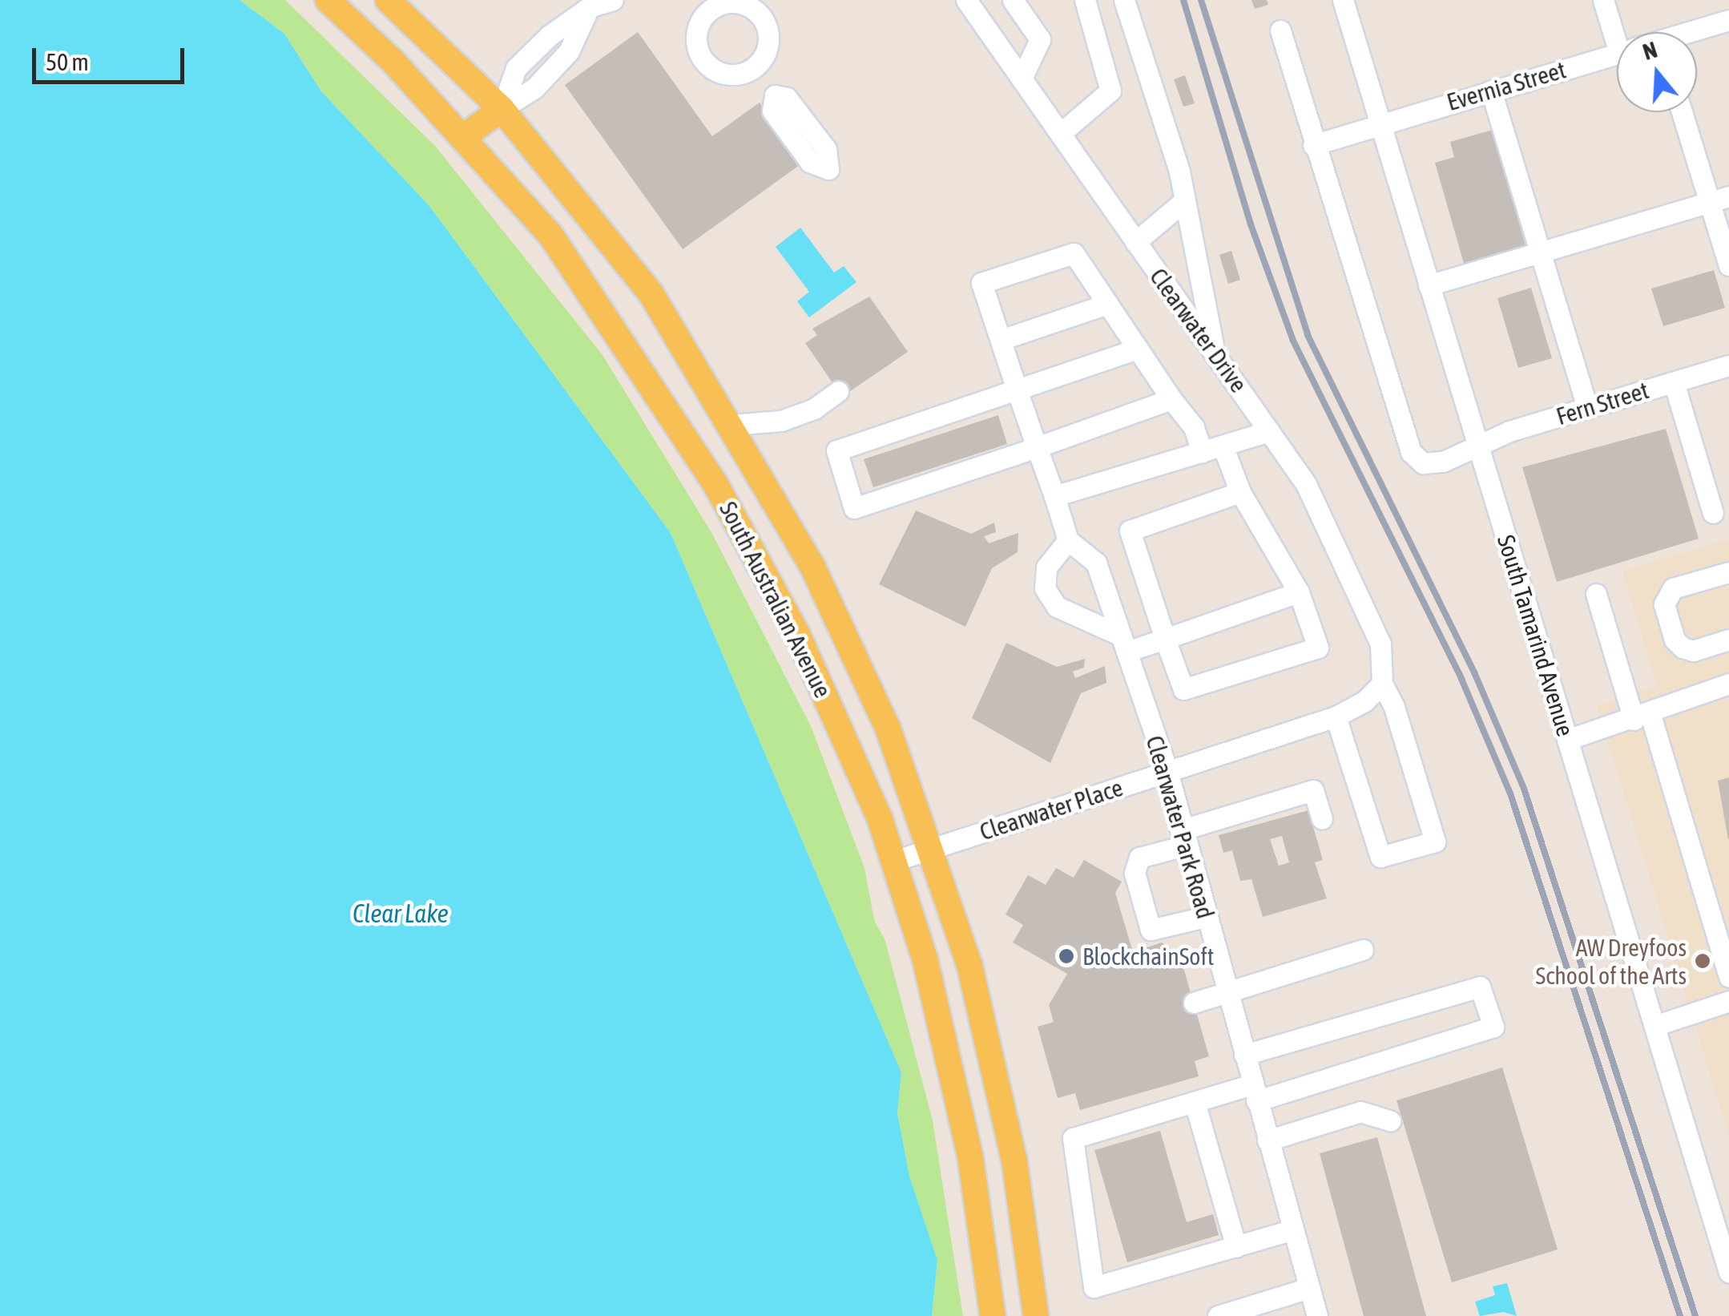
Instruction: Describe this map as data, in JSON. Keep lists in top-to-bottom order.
{
  "streets": {
    "main road": ["South Australian Avenue"],
    "street": [
      "Evernia Street",
      "Clearwater Drive",
      "Fern Street",
      "South Tamarind Avenue",
      "Clearwater Place",
      "Clearwater Park Road"
    ]
  },
  "crossings": [
    ["Evernia Street", "Fern Street"],
    ["Evernia Street", "South Tamarind Avenue"],
    ["Clearwater Drive", "Clearwater Place"],
    ["Fern Street", "South Tamarind Avenue"],
    ["South Australian Avenue", "Clearwater Place"],
    ["Clearwater Place", "Clearwater Park Road"]
  ],
  "water": ["Clear Lake"],
  "places": ["BlockchainSoft", "AW Dreyfoos School of the Arts"],
  "scale_bar": "50 m",
  "north": "top"
}
